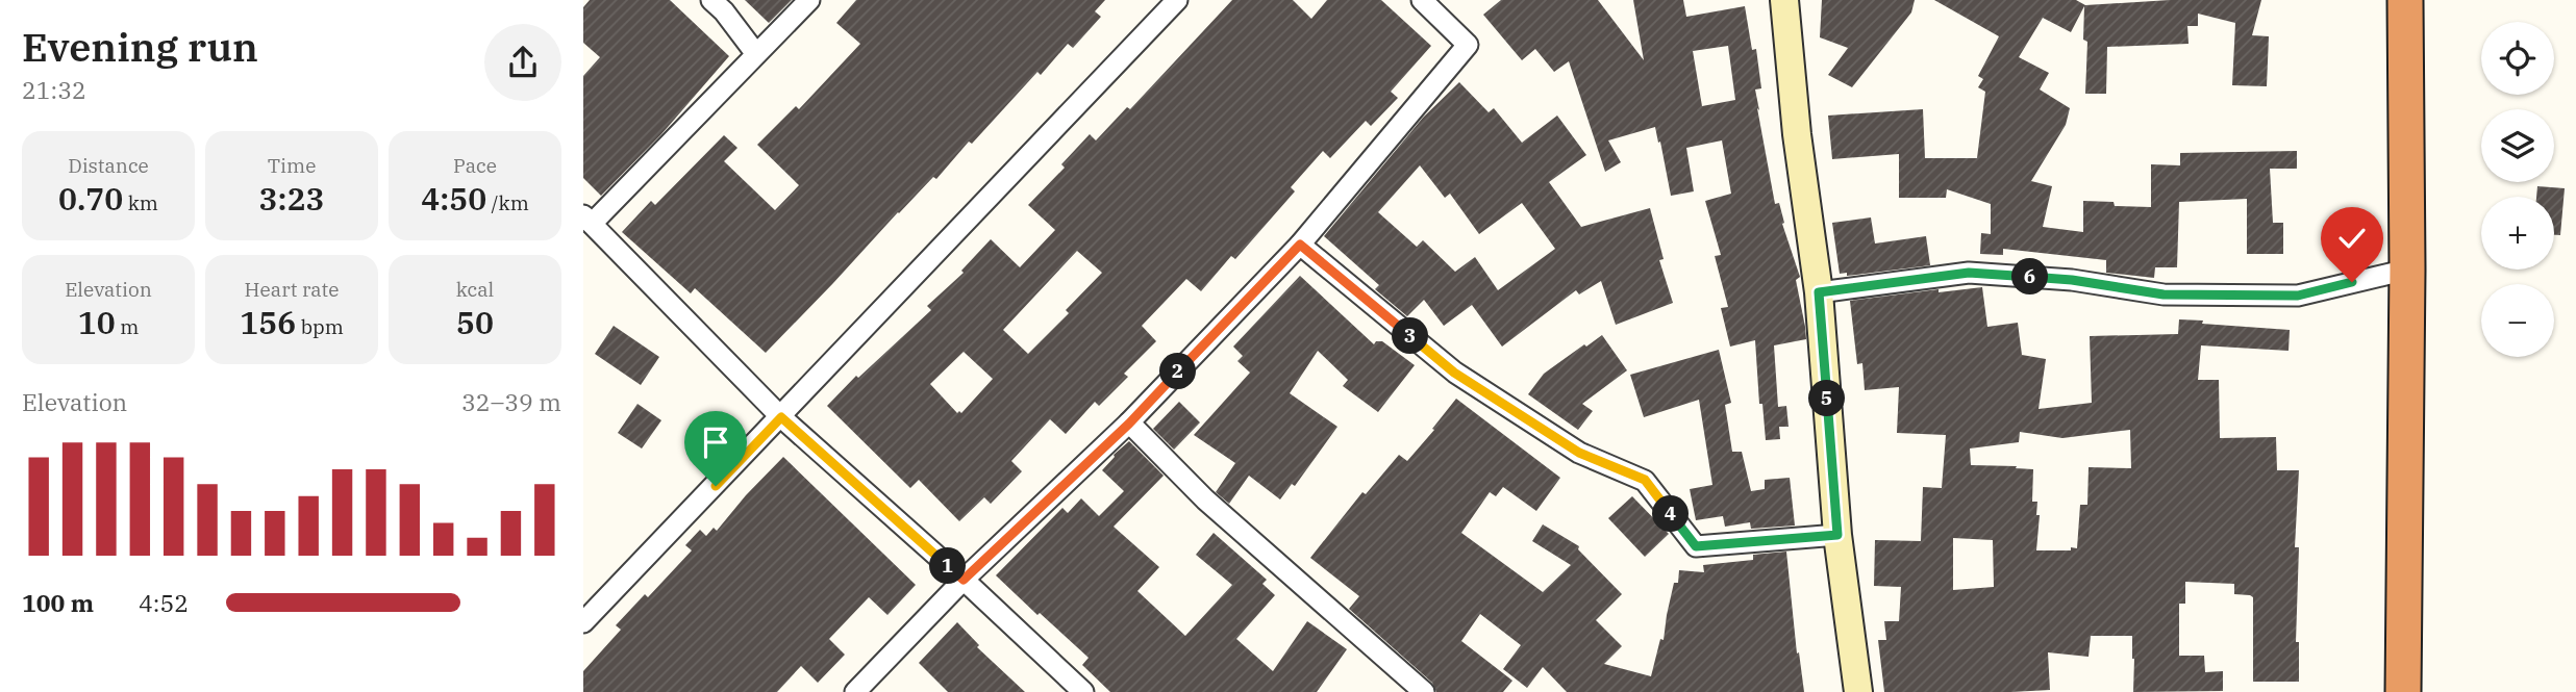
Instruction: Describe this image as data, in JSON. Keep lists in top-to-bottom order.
{
  "page": {
    "heading": ["Evening run", "21:32"],
    "map_buttons": ["+", "−"],
    "stats": [
      ["Distance", "0.70 km"],
      ["Time", "3:23"],
      ["Pace", "4:50 /km"],
      ["Elevation", "10 m"],
      ["Heart rate", "156 bpm"],
      ["kcal", "50"]
    ],
    "pins": [
      "6",
      "3",
      "2",
      "5",
      "4",
      "1"
    ],
    "chart": ["Elevation", "32–39 m"],
    "list": [
      {
        "name": "100 m",
        "note": "4:52"
      }
    ]
  }
}
